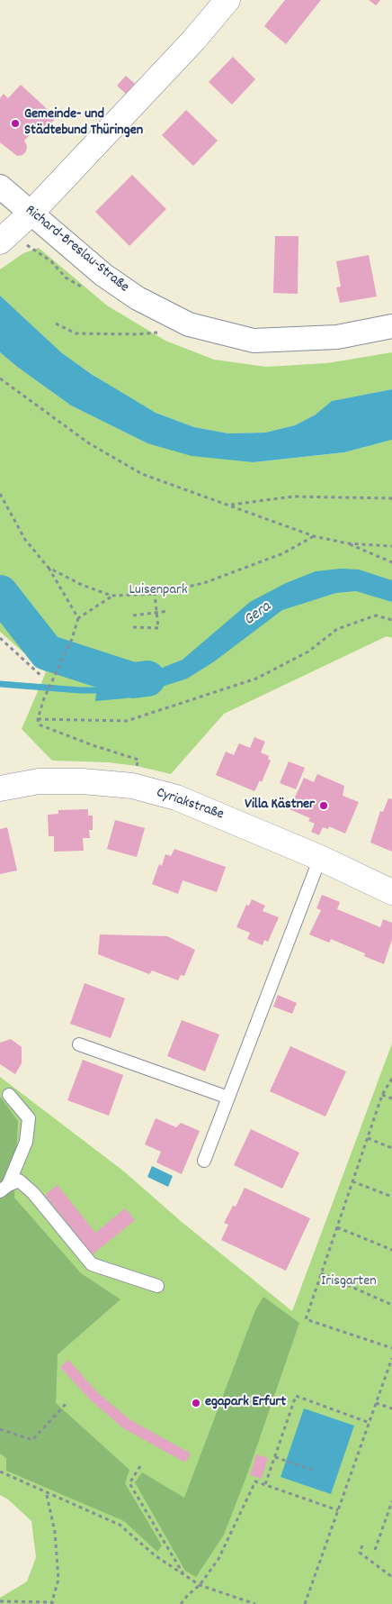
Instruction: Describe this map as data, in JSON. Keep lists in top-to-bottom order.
{
  "streets": {
    "street": ["Richard-Breslau-Straße", "Cyriakstraße"]
  },
  "water": ["Gera"],
  "parks": ["Luisenpark", "Irisgarten"],
  "places": ["Gemeinde- und Städtebund Thüringen", "Villa Kästner", "egapark Erfurt"]
}
